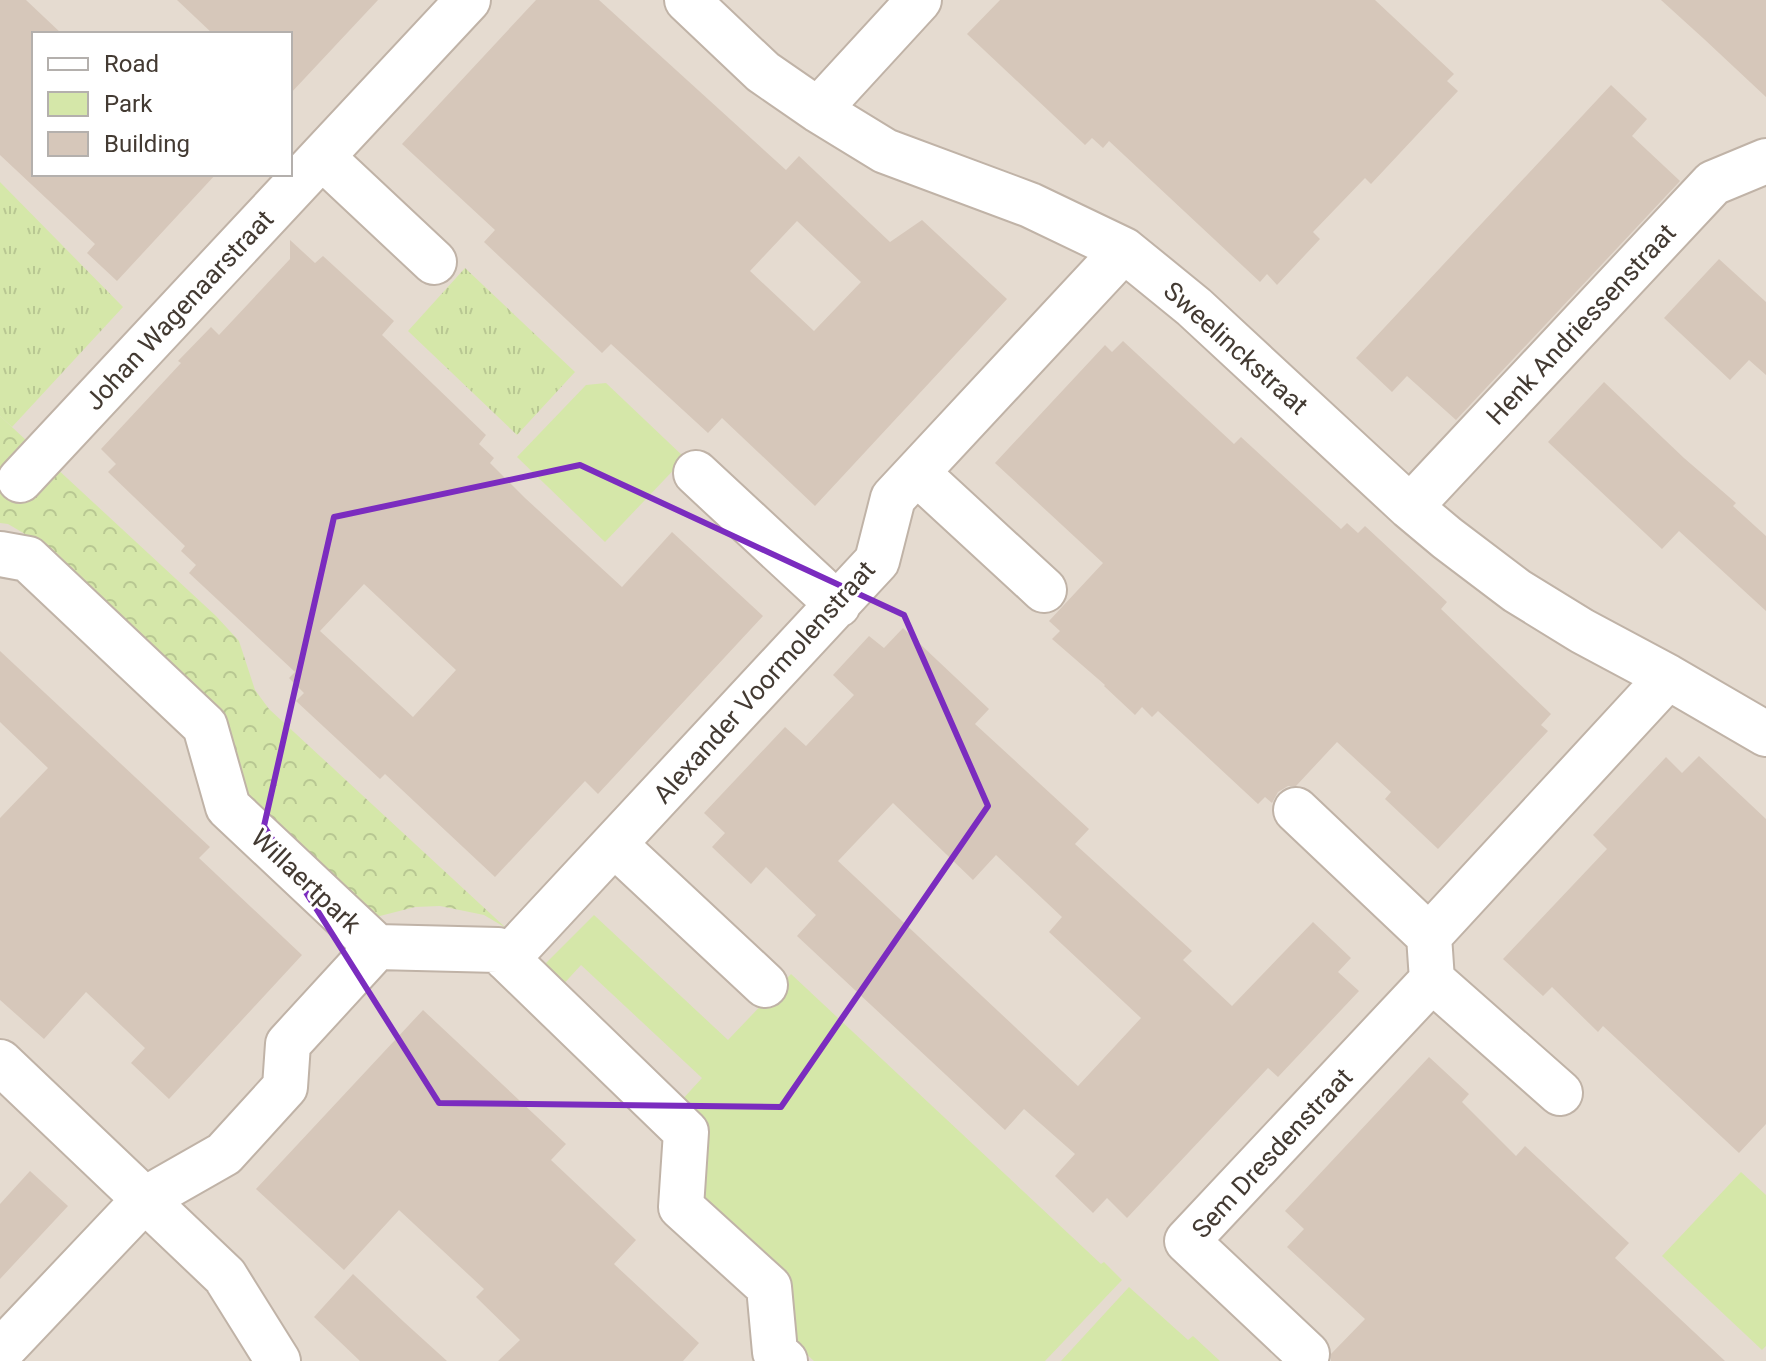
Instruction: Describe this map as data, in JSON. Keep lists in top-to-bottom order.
{
  "streets": {
    "street": [
      "Johan Wagenaarstraat",
      "Henk Andriessenstraat",
      "Sweelinckstraat",
      "Alexander Voormolenstraat",
      "Willaertpark",
      "Sem Dresdenstraat"
    ]
  },
  "crossings": [
    ["Henk Andriessenstraat", "Sweelinckstraat"],
    ["Sweelinckstraat", "Alexander Voormolenstraat"],
    ["Alexander Voormolenstraat", "Willaertpark"]
  ],
  "legend": ["Road", "Park", "Building"]
}
